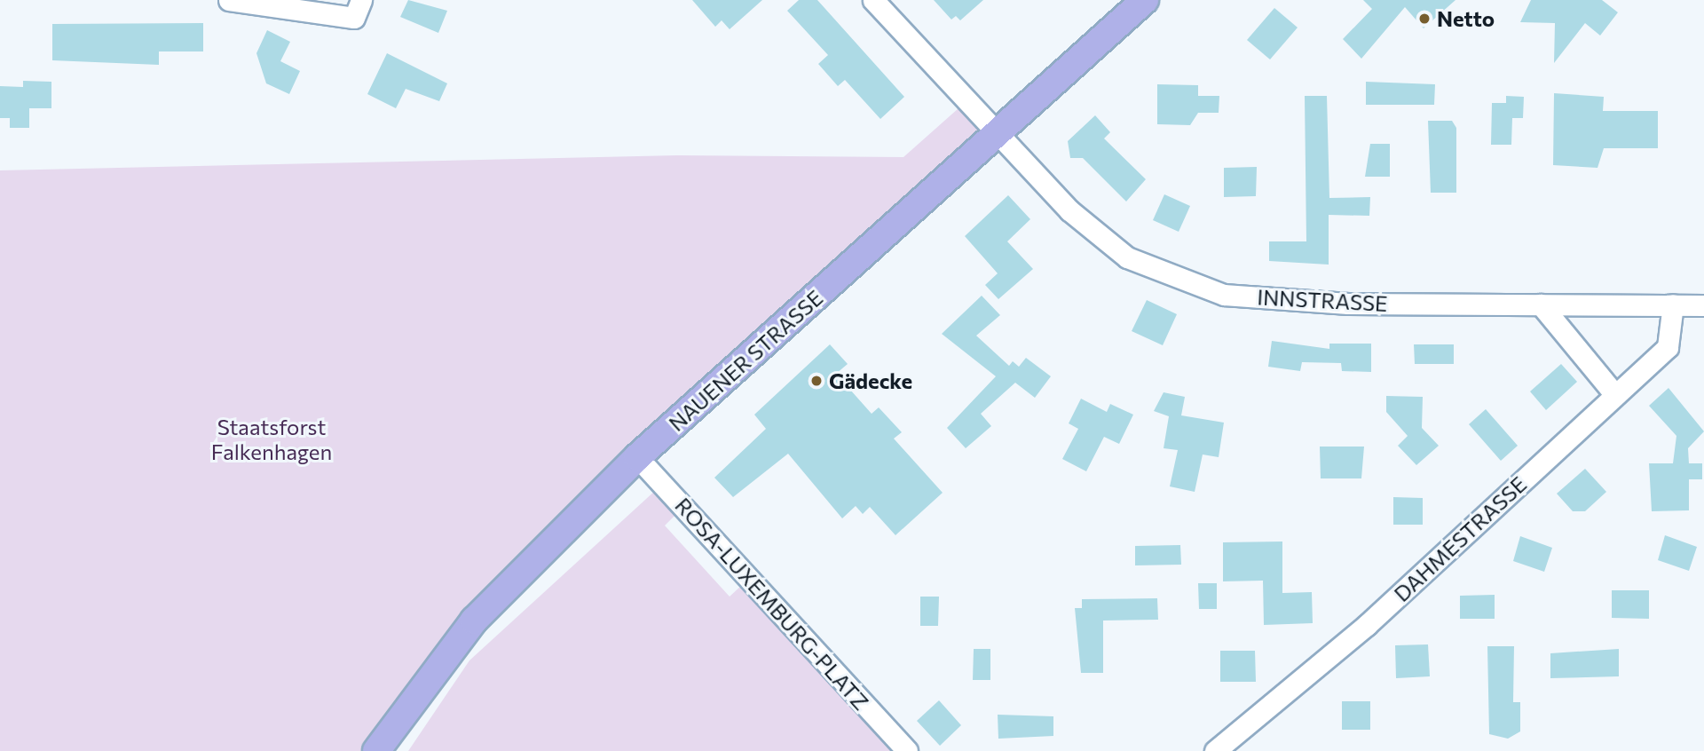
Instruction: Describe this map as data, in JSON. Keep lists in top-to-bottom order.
{
  "streets": {
    "main road": ["NAUENER STRASSE"],
    "street": ["INNSTRASSE", "DAHMESTRASSE", "ROSA-LUXEMBURG-PLATZ"]
  },
  "crossings": [
    ["INNSTRASSE", "NAUENER STRASSE"],
    ["INNSTRASSE", "DAHMESTRASSE"],
    ["NAUENER STRASSE", "ROSA-LUXEMBURG-PLATZ"]
  ],
  "parks": ["Staatsforst Falkenhagen"],
  "places": ["Netto", "Gädecke"]
}
